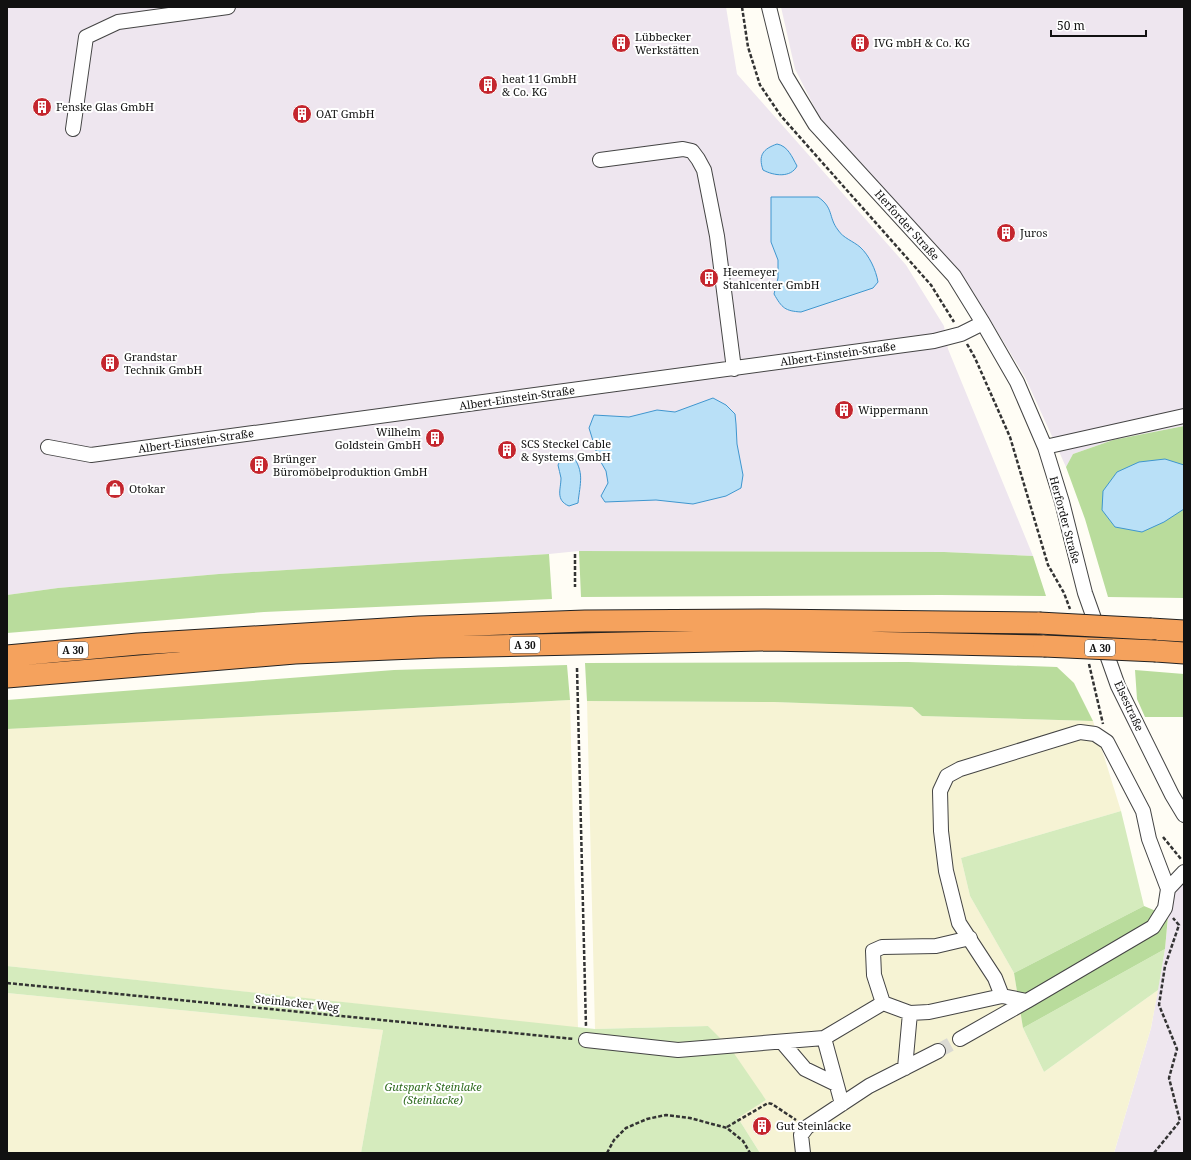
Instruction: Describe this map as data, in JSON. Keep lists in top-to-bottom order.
{
  "streets": {
    "highway": ["A 30"],
    "street": ["Herforder Straße", "Albert-Einstein-Straße", "Elsestraße"],
    "path": ["Steinlacker Weg"]
  },
  "crossings": [
    ["Herforder Straße", "Albert-Einstein-Straße"],
    ["Herforder Straße", "Elsestraße"]
  ],
  "parks": ["Gutspark Steinlake (Steinlacke)"],
  "places": {
    "building": [
      "Lübbecker Werkstätten",
      "IVG mbH & Co. KG",
      "heat 11 GmbH & Co. KG",
      "Fenske Glas GmbH",
      "OAT GmbH",
      "Juros",
      "Heemeyer Stahlcenter GmbH",
      "Grandstar Technik GmbH",
      "Wippermann",
      "Wilhelm Goldstein GmbH",
      "SCS Steckel Cable & Systems GmbH",
      "Brünger Büromöbelproduktion GmbH",
      "Gut Steinlacke"
    ],
    "shop": ["Otokar"]
  },
  "scale_bar": "50 m"
}
